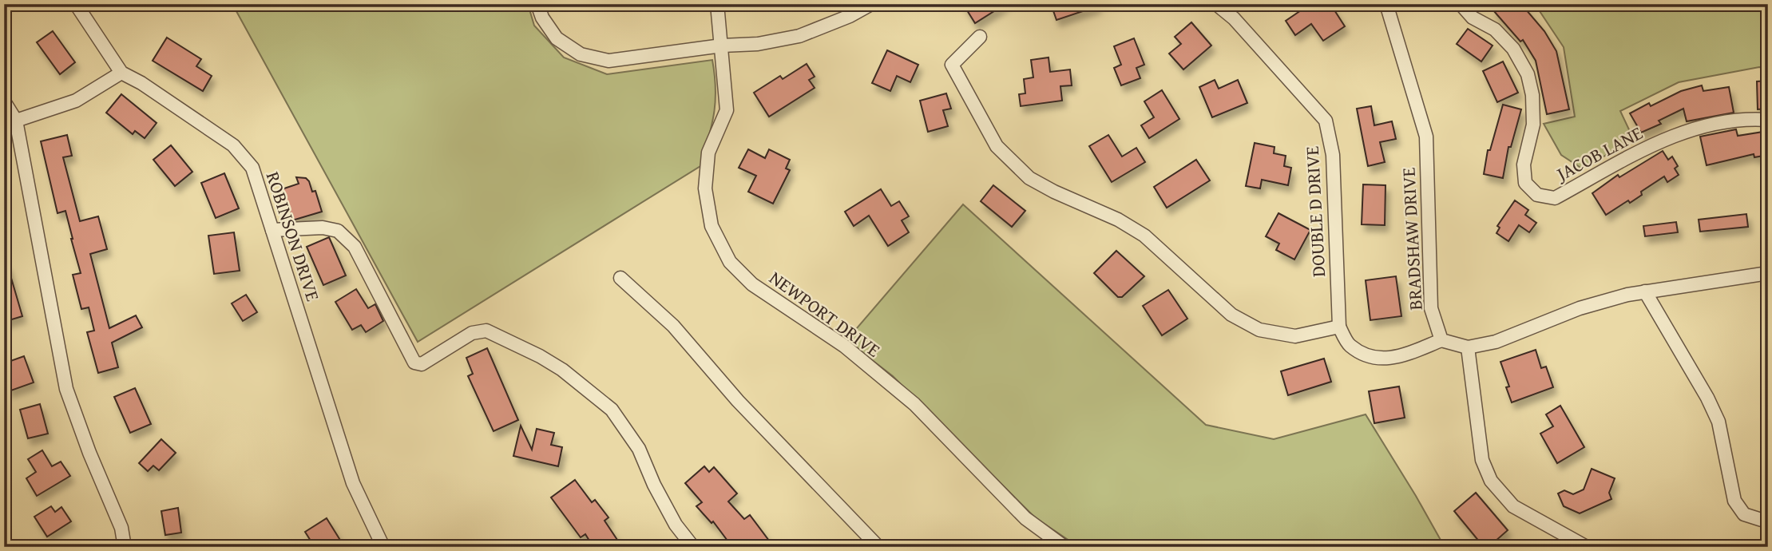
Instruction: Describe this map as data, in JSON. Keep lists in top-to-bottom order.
{
  "streets": {
    "street": [
      "JACOB LANE",
      "DOUBLE D DRIVE",
      "ROBINSON DRIVE",
      "BRADSHAW DRIVE",
      "NEWPORT DRIVE"
    ]
  }
}
